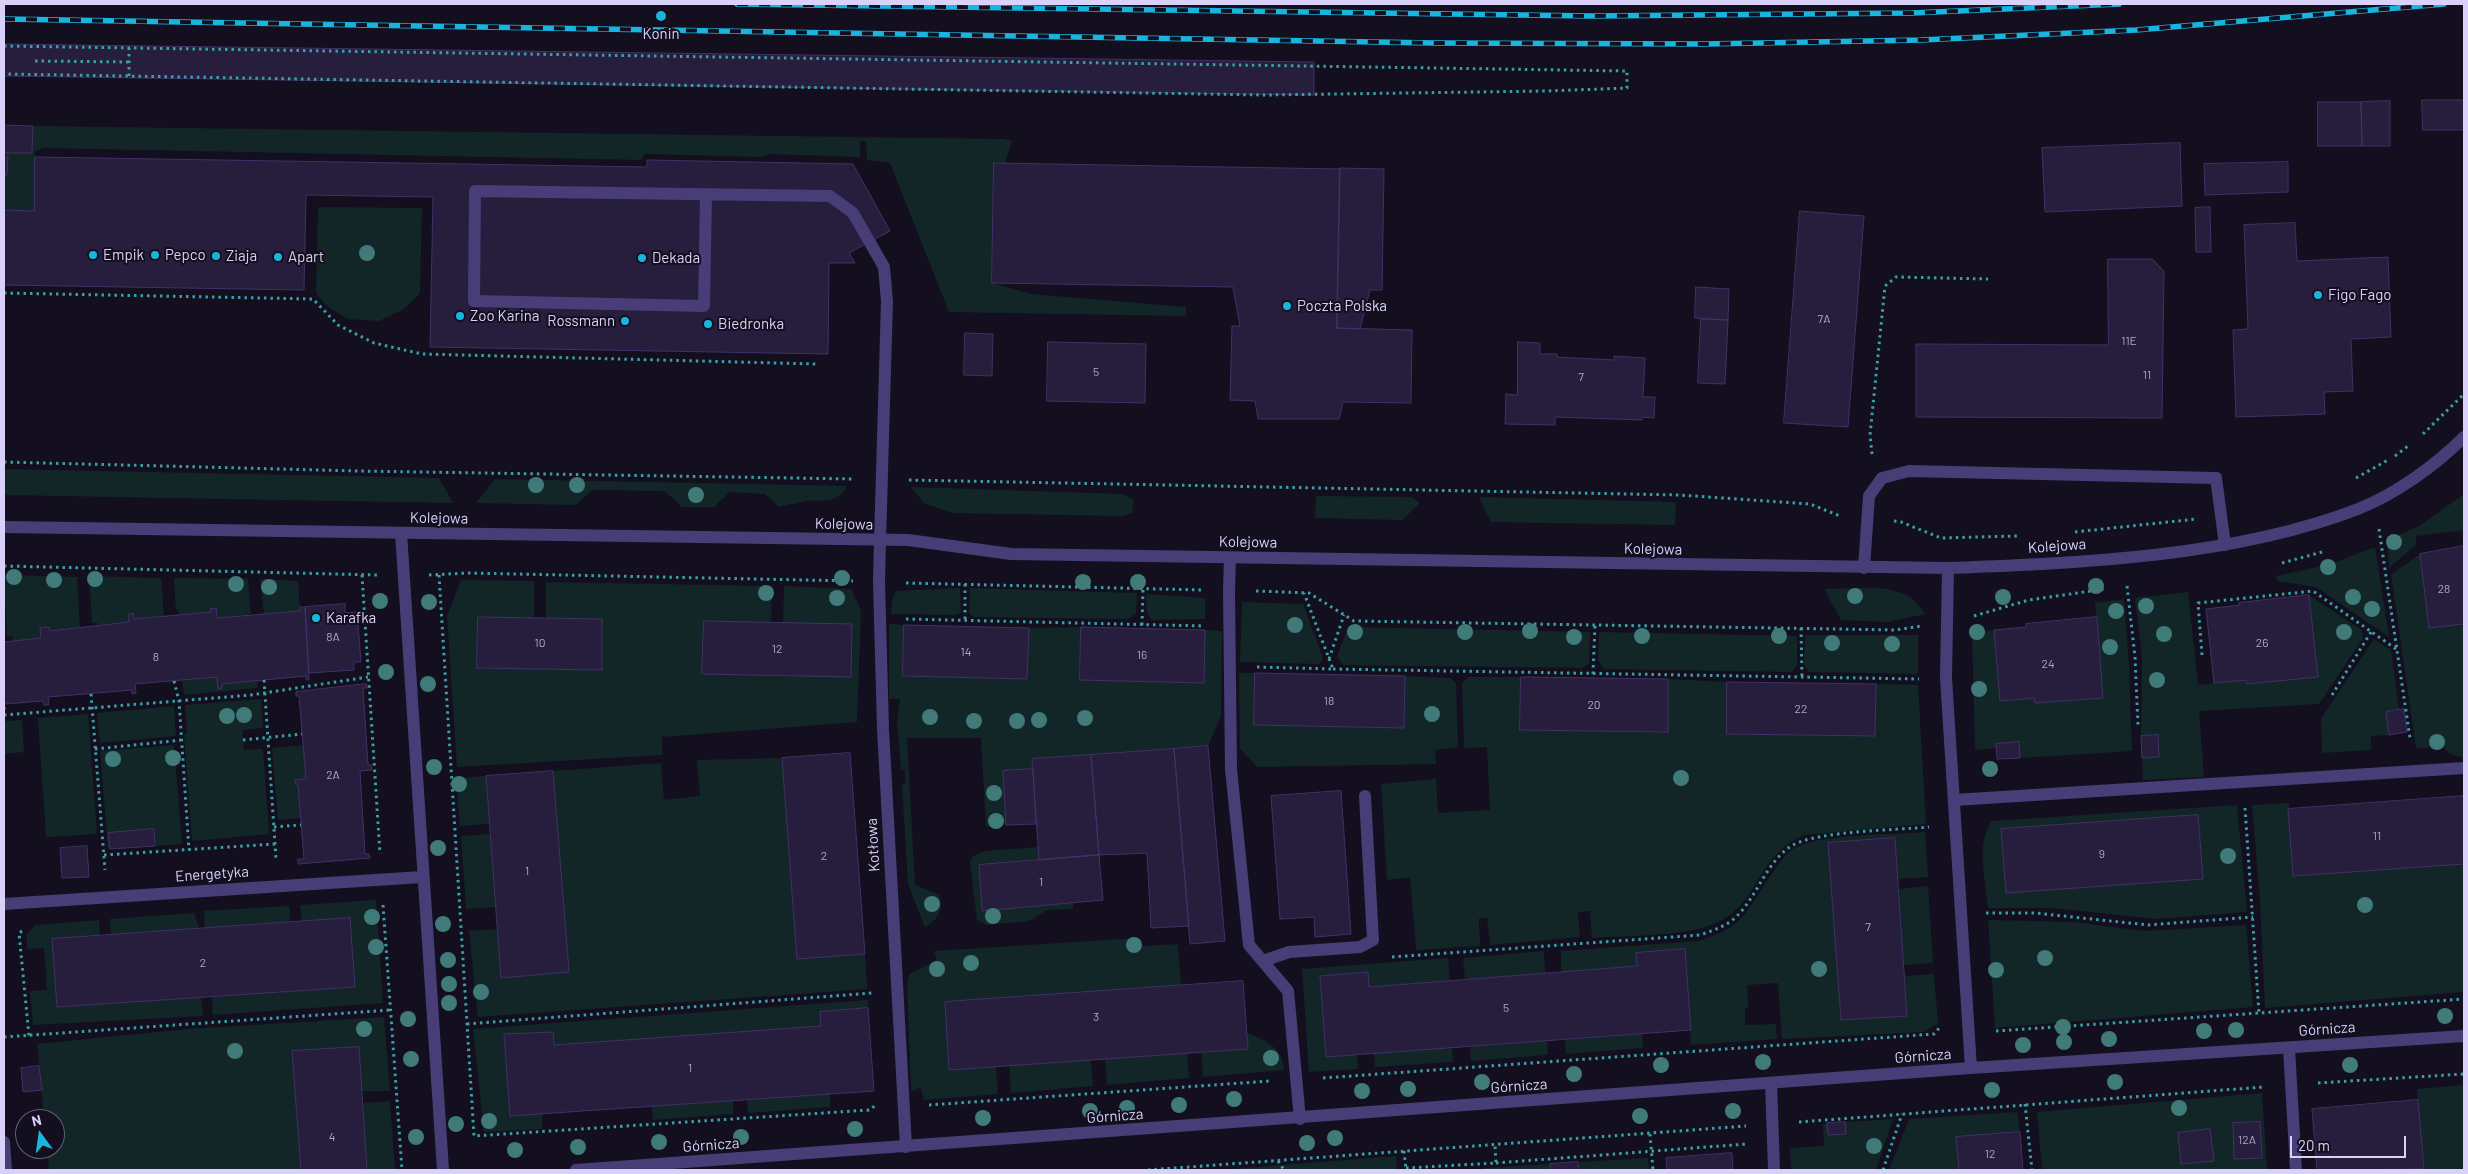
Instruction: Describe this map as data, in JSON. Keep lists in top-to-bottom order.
{
  "streets": {
    "street": [
      "Kolejowa",
      "Kotłowa",
      "Energetyka",
      "Górnicza"
    ]
  },
  "crossings": [
    ["Kolejowa", "Kotłowa"],
    ["Kotłowa", "Górnicza"]
  ],
  "places": [
    "Konin",
    "Empik",
    "Pepco",
    "Ziaja",
    "Apart",
    "Dekada",
    "Figo Fago",
    "Poczta Polska",
    "Zoo Karina",
    "Rossmann",
    "Biedronka",
    "Karafka"
  ],
  "house_numbers": [
    "7A",
    "11E",
    "5",
    "11",
    "7",
    "28",
    "8A",
    "10",
    "26",
    "12",
    "14",
    "16",
    "8",
    "24",
    "18",
    "20",
    "22",
    "2A",
    "11",
    "9",
    "2",
    "1",
    "1",
    "7",
    "2",
    "5",
    "3",
    "1",
    "4",
    "12A",
    "12"
  ],
  "scale_bar": "20 m",
  "north": "top"
}
